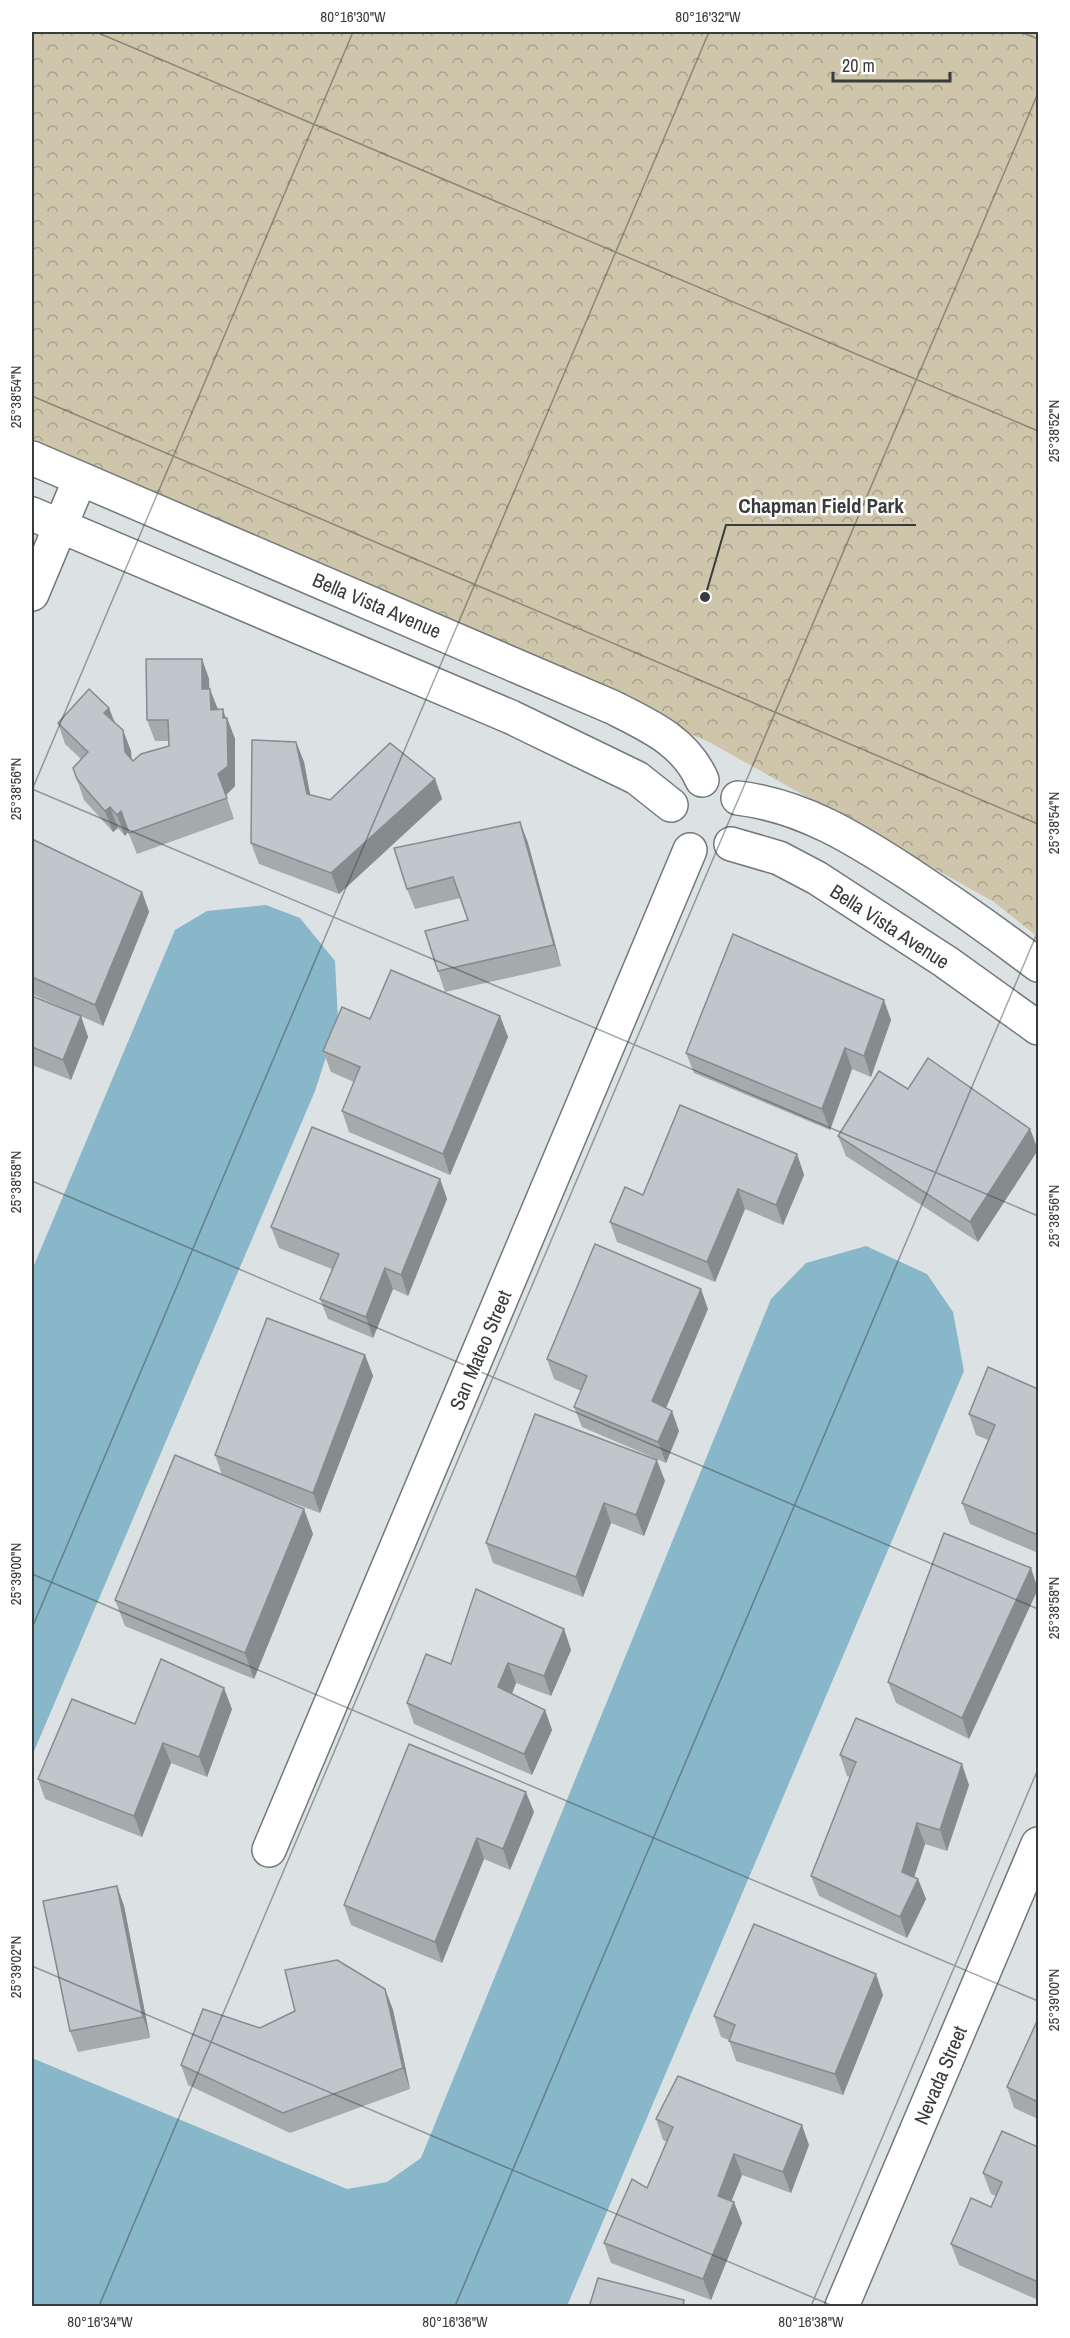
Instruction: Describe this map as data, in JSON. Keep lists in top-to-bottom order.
{
  "streets": {
    "street": ["Bella Vista Avenue", "San Mateo Street", "Nevada Street"]
  },
  "crossings": [
    ["Bella Vista Avenue", "San Mateo Street"]
  ],
  "places": ["Chapman Field Park"],
  "scale_bar": "20 m",
  "coordinates": [
    "80°16'30\"W",
    "80°16'32\"W",
    "25°38'54\"N",
    "25°38'52\"N",
    "25°38'56\"N",
    "25°38'58\"N",
    "25°39'00\"N",
    "25°39'02\"N",
    "80°16'34\"W",
    "80°16'36\"W",
    "80°16'38\"W"
  ]
}
